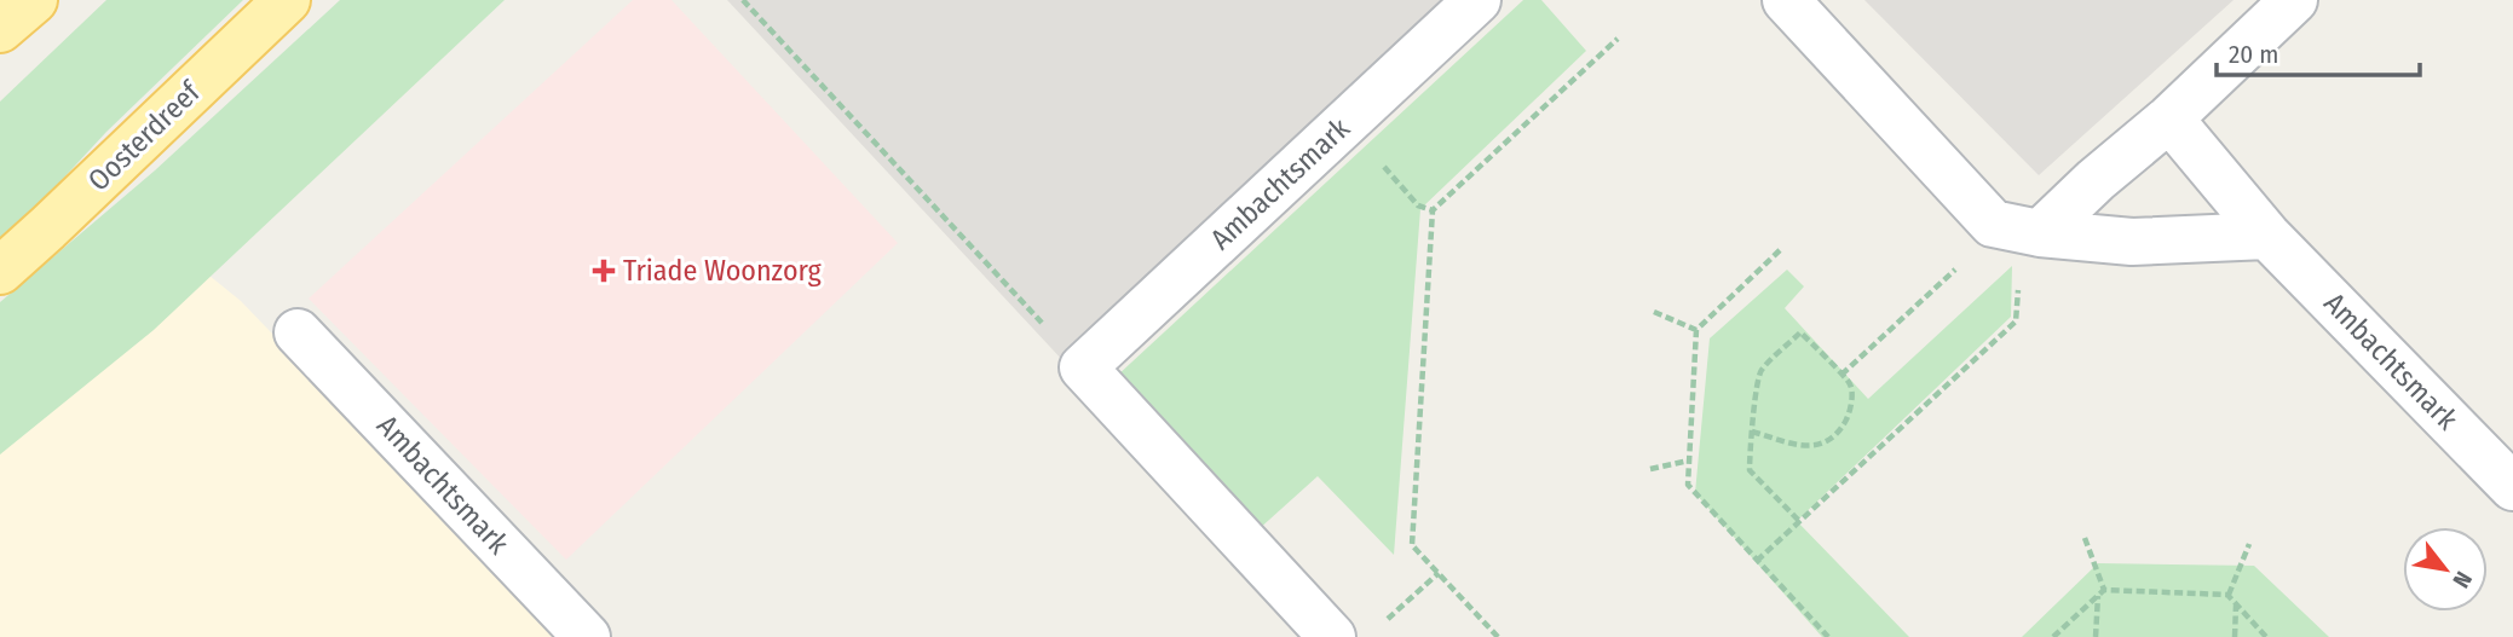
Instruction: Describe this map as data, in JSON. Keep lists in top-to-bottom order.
{
  "streets": {
    "main road": ["Oosterdreef"],
    "street": ["Ambachtsmark"]
  },
  "places": {
    "health": ["Triade Woonzorg"]
  },
  "scale_bar": "20 m",
  "north": "bottom right"
}
